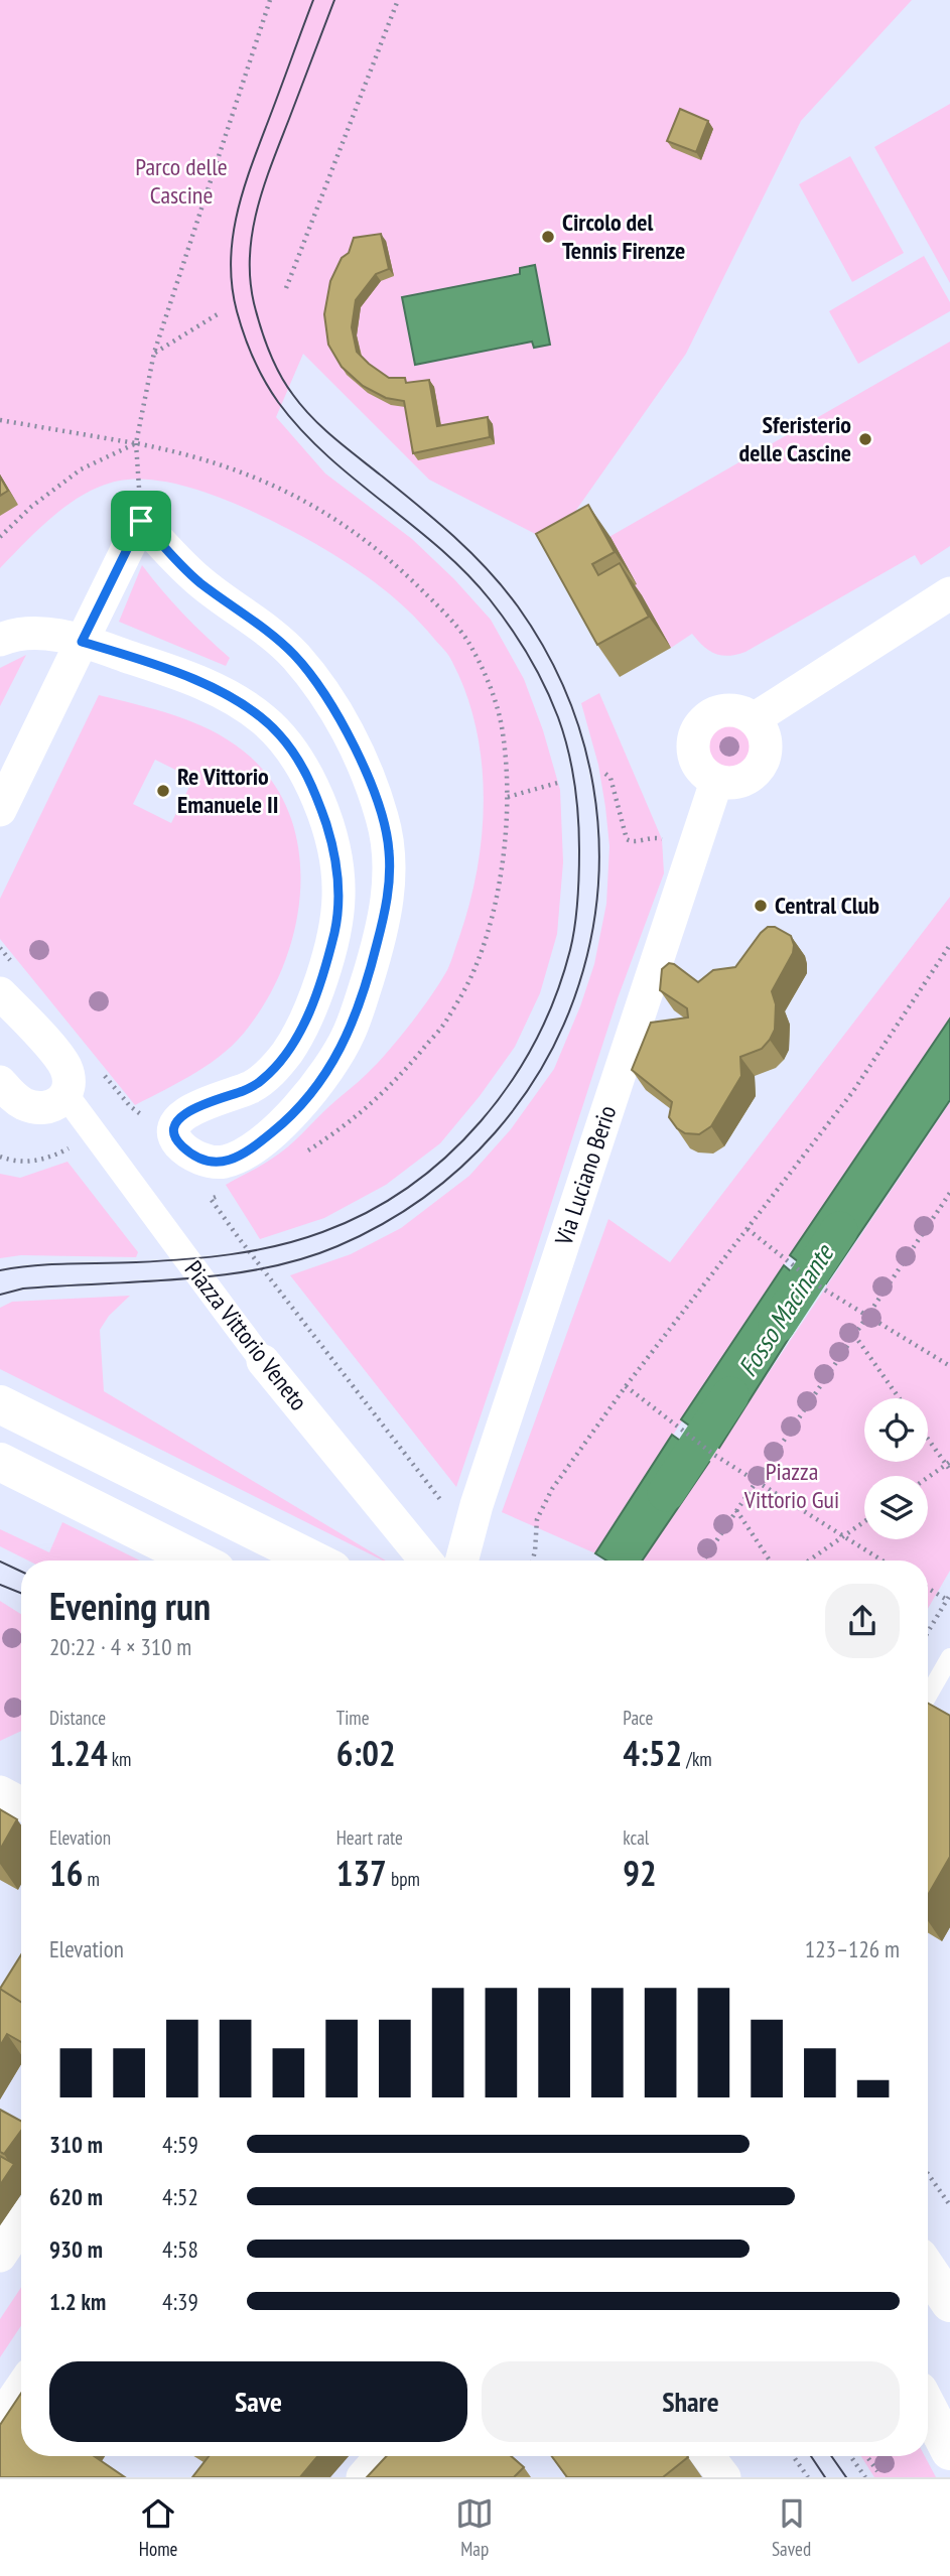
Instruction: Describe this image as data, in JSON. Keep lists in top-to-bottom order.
{
  "streets": {
    "street": ["Via Luciano Berio", "Piazza Vittorio Veneto"]
  },
  "water": ["Fosso Macinante"],
  "parks": ["Parco delle Cascine", "Piazza Vittorio Gui"],
  "places": [
    "Circolo del Tennis Firenze",
    "Sferisterio delle Cascine",
    "Re Vittorio Emanuele II",
    "Central Club"
  ],
  "page": {
    "heading": ["Evening run", "20:22 · 4 × 310 m"],
    "stats": [
      ["Distance", "1.24 km"],
      ["Time", "6:02"],
      ["Pace", "4:52 /km"],
      ["Elevation", "16 m"],
      ["Heart rate", "137 bpm"],
      ["kcal", "92"]
    ],
    "chart": ["Elevation", "123–126 m"],
    "list": [
      {
        "name": "310 m",
        "note": "4:59"
      },
      {
        "name": "620 m",
        "note": "4:52"
      },
      {
        "name": "930 m",
        "note": "4:58"
      },
      {
        "name": "1.2 km",
        "note": "4:39"
      }
    ],
    "buttons": ["Save", "Share"],
    "tabs": ["Home", "Map", "Saved"]
  }
}
